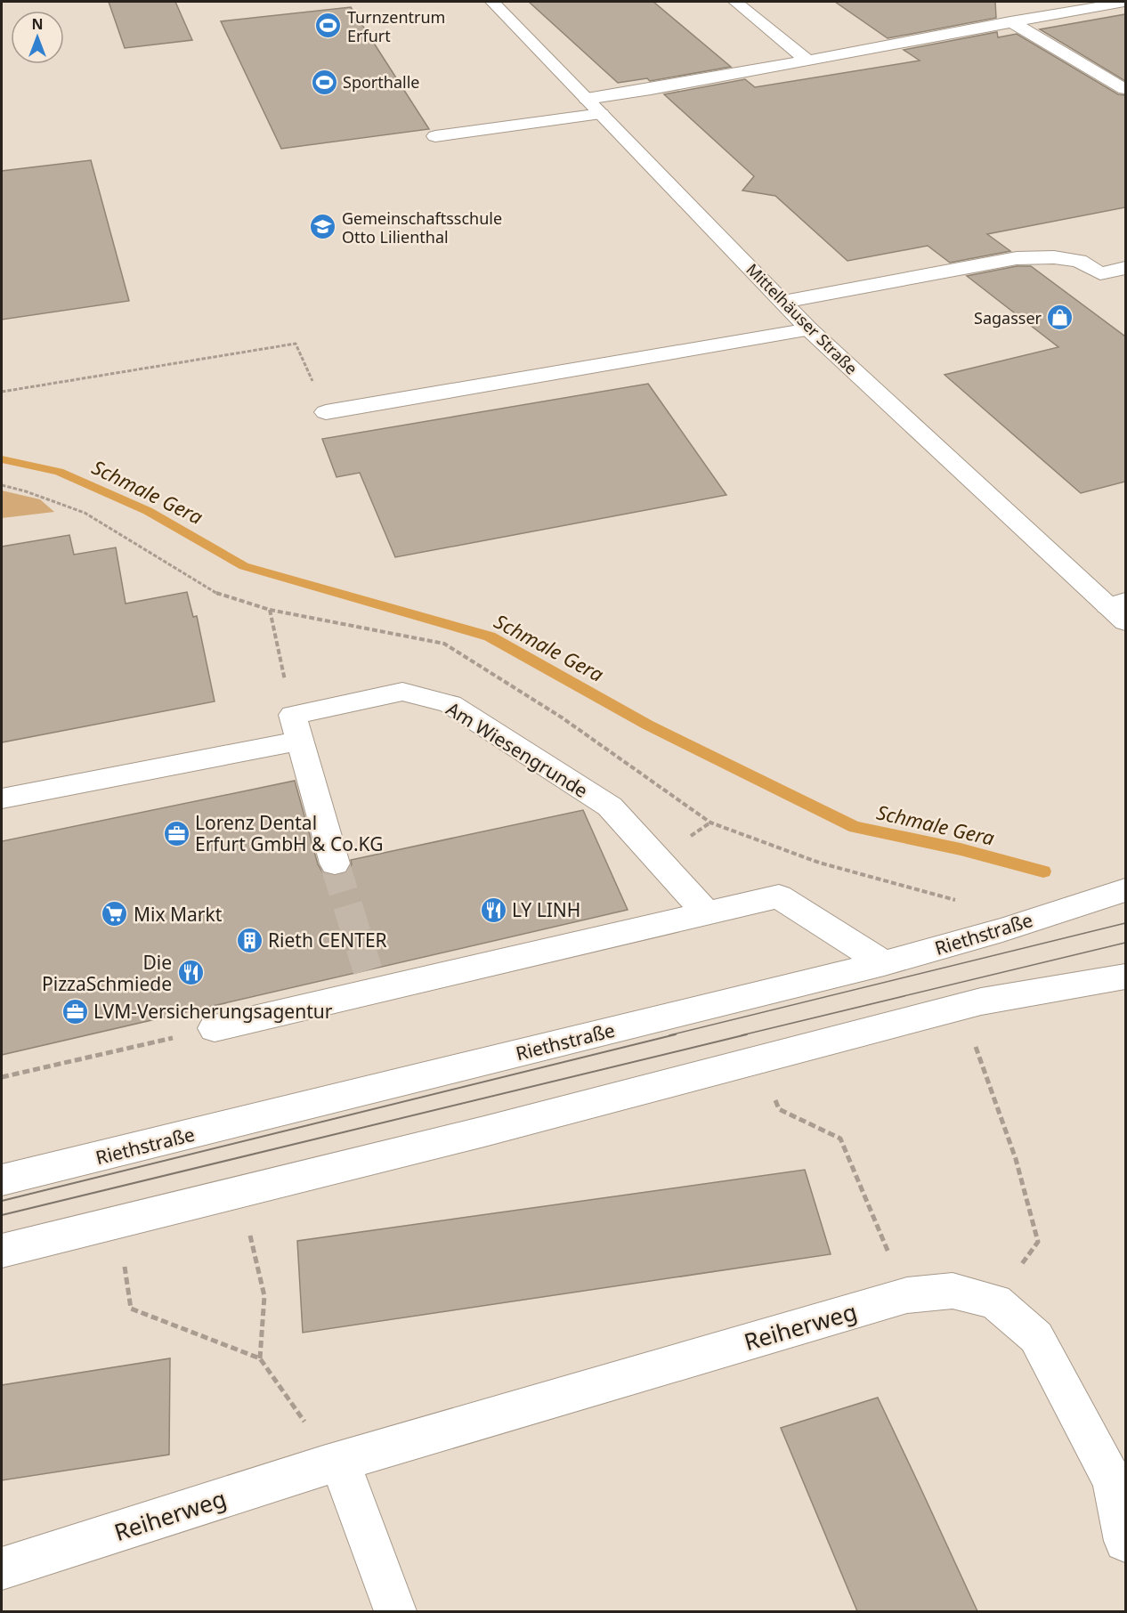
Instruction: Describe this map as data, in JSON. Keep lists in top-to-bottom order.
{
  "streets": {
    "street": [
      "Mittelhäuser Straße",
      "Am Wiesengrunde",
      "Riethstraße",
      "Reiherweg"
    ]
  },
  "water": ["Schmale Gera"],
  "places": {
    "sports": ["Turnzentrum Erfurt", "Sporthalle"],
    "school or university": ["Gemeinschaftsschule Otto Lilienthal"],
    "shop": ["Sagasser"],
    "office": ["Lorenz Dental Erfurt GmbH & Co.KG", "LVM-Versicherungsagentur"],
    "restaurant": ["LY LINH", "Die PizzaSchmiede"],
    "supermarket": ["Mix Markt"],
    "building": ["Rieth CENTER"]
  },
  "north": "top"
}
